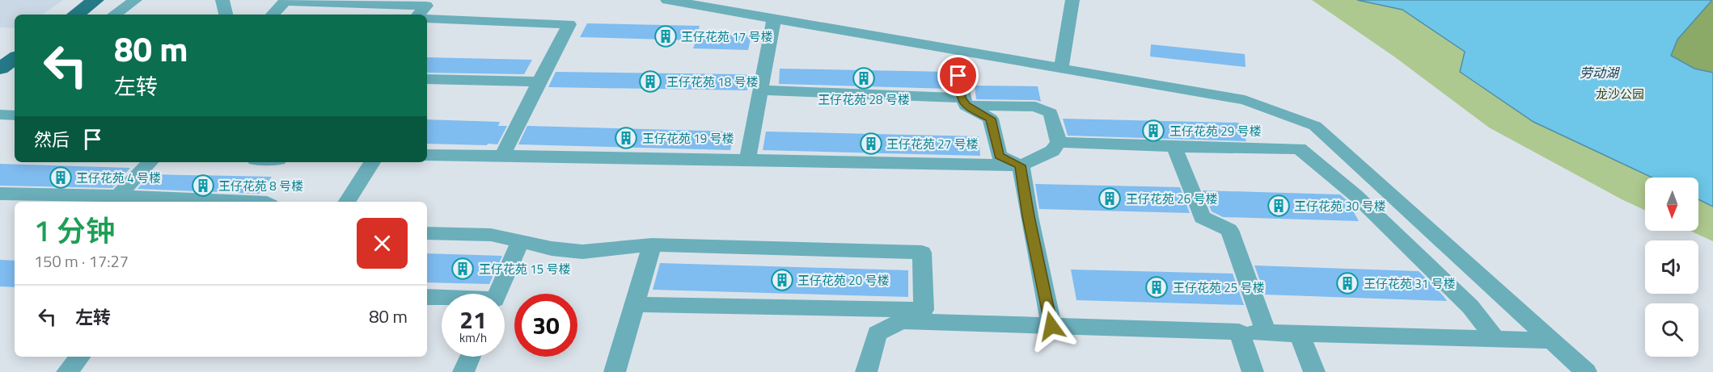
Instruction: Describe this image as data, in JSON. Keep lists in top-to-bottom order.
{
  "water": ["劳动湖"],
  "parks": ["龙沙公园"],
  "places": {
    "building": [
      "王仔花苑 17 号楼",
      "王仔花苑 28 号楼",
      "王仔花苑 18 号楼",
      "王仔花苑 29 号楼",
      "王仔花苑 19 号楼",
      "王仔花苑 27 号楼",
      "王仔花苑 4 号楼",
      "王仔花苑 8 号楼",
      "王仔花苑 26 号楼",
      "王仔花苑 30 号楼",
      "王仔花苑 15 号楼",
      "王仔花苑 20 号楼",
      "王仔花苑 31 号楼",
      "王仔花苑 25 号楼"
    ]
  },
  "north": "bottom",
  "page": {
    "turn": ["80 m", "左转"],
    "then": "然后",
    "heading": ["1 分钟", "150 m · 17:27"],
    "list": [
      {
        "name": "左转",
        "value": "80 m"
      }
    ],
    "speed": "21 km/h",
    "limit": "30"
  }
}
